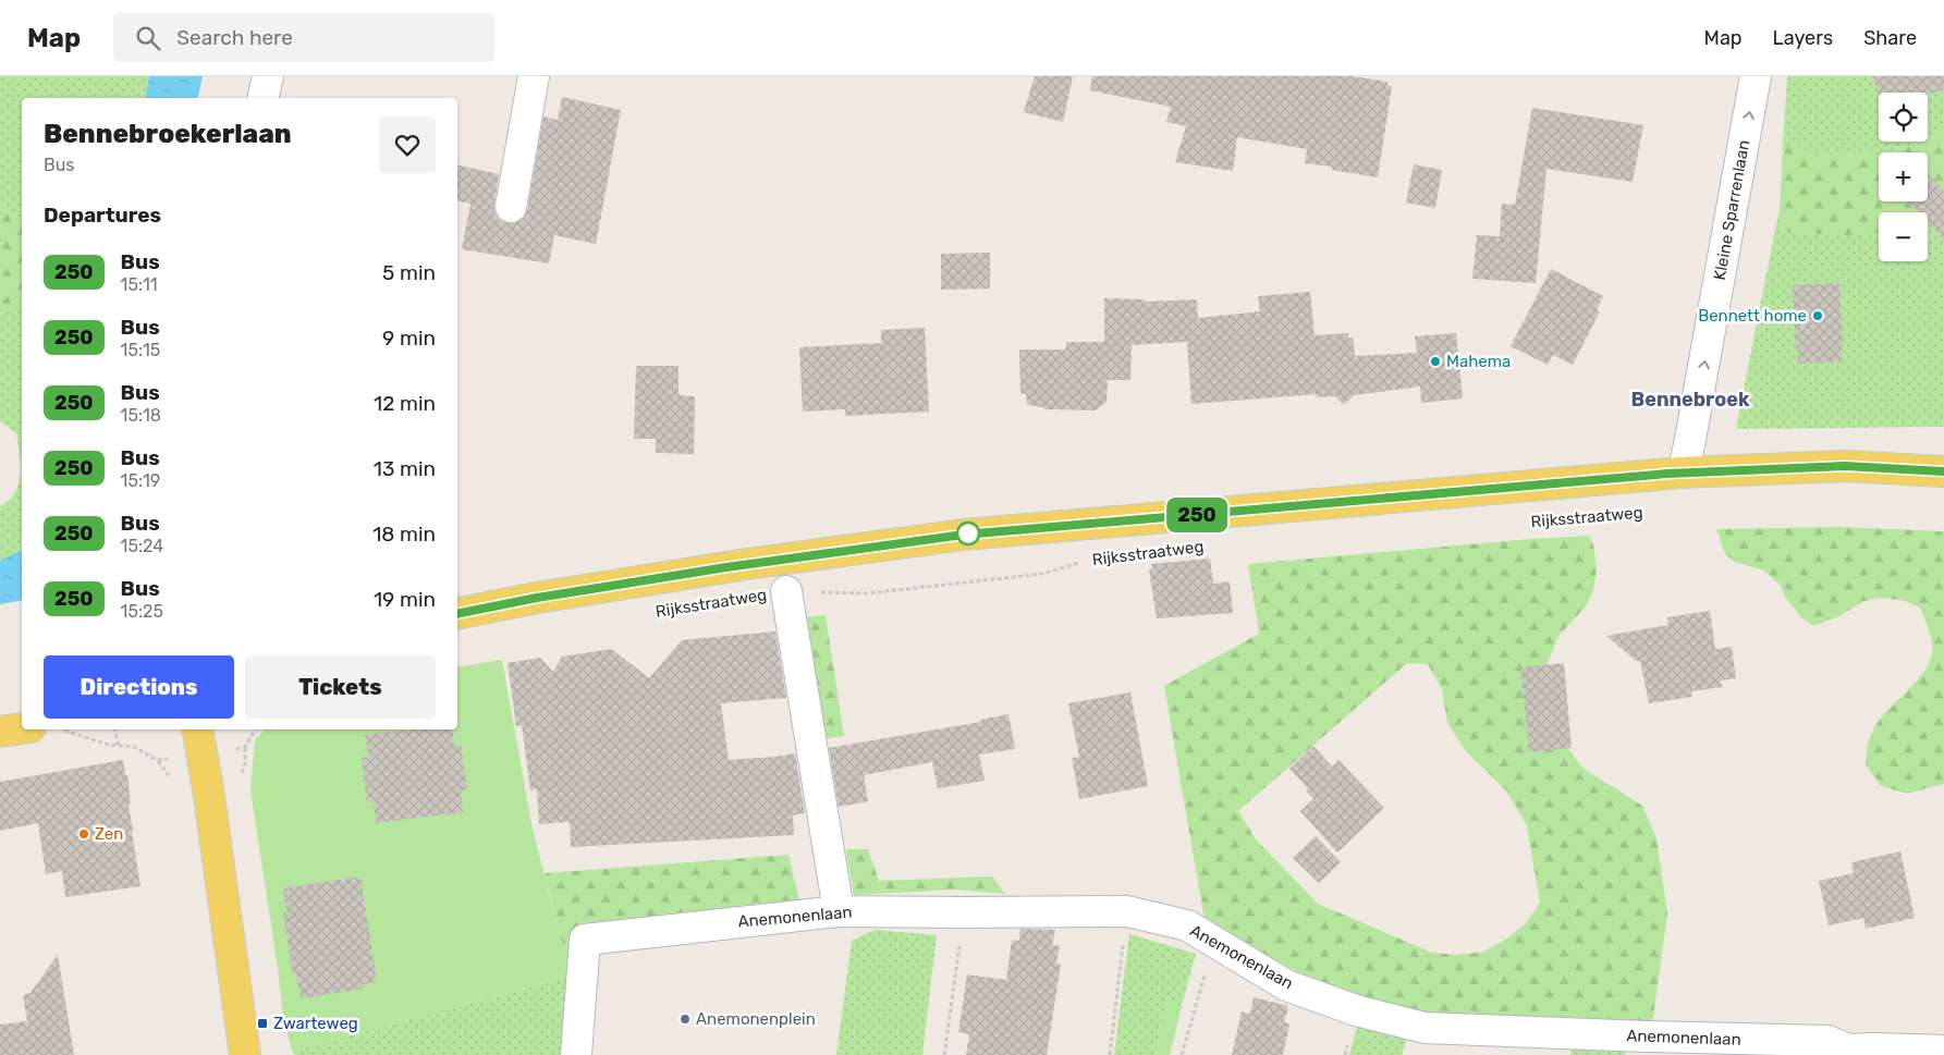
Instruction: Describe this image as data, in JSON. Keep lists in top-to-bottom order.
{
  "streets": {
    "main road": ["Rijksstraatweg"],
    "street": ["Kleine Sparrenlaan", "Anemonenlaan"]
  },
  "crossings": [
    ["Kleine Sparrenlaan", "Rijksstraatweg"]
  ],
  "one_way": ["Kleine Sparrenlaan"],
  "districts": ["Bennebroek"],
  "places": {
    "other": [
      "Bennett home",
      "Mahema",
      "Zen",
      "Anemonenplein"
    ],
    "transit": ["Zwarteweg"]
  },
  "lines": ["bus line 250"],
  "page": {
    "header": "Map",
    "search": "Search here",
    "nav": ["Map", "Layers", "Share"],
    "on_map": "250",
    "map_buttons": ["+", "−"],
    "heading": [
      ["Bennebroekerlaan", "Bus"],
      "Departures"
    ],
    "list": [
      {
        "mark": "250",
        "name": "Bus",
        "note": "15:11",
        "value": "5 min"
      },
      {
        "mark": "250",
        "name": "Bus",
        "note": "15:15",
        "value": "9 min"
      },
      {
        "mark": "250",
        "name": "Bus",
        "note": "15:18",
        "value": "12 min"
      },
      {
        "mark": "250",
        "name": "Bus",
        "note": "15:19",
        "value": "13 min"
      },
      {
        "mark": "250",
        "name": "Bus",
        "note": "15:24",
        "value": "18 min"
      },
      {
        "mark": "250",
        "name": "Bus",
        "note": "15:25",
        "value": "19 min"
      }
    ],
    "buttons": ["Directions", "Tickets"]
  }
}
